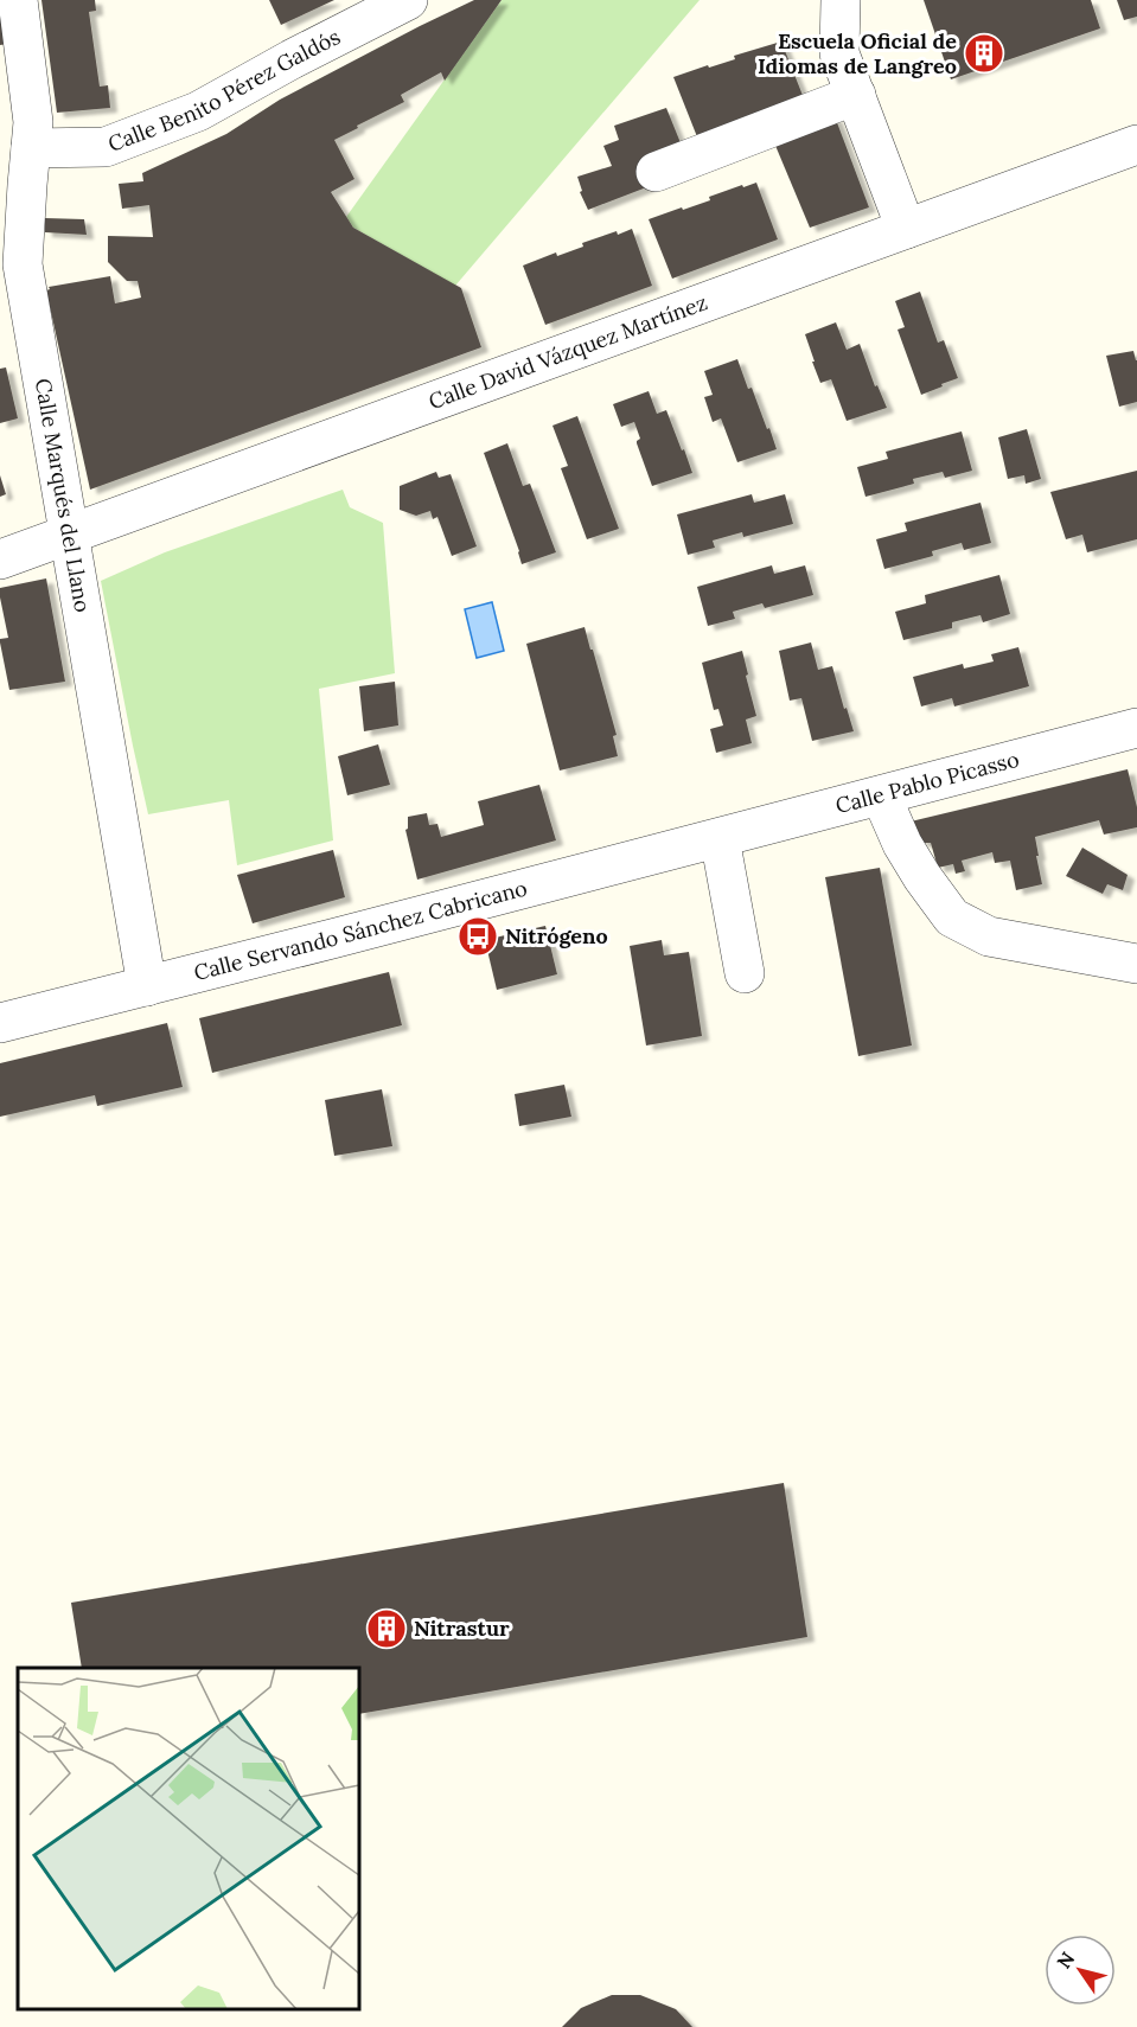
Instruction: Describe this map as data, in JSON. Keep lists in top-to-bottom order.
{
  "streets": {
    "street": [
      "Calle Benito Pérez Galdós",
      "Calle David Vázquez Martínez",
      "Calle Marqués del Llano",
      "Calle Pablo Picasso",
      "Calle Servando Sánchez Cabricano"
    ]
  },
  "crossings": [
    ["Calle Benito Pérez Galdós", "Calle Marqués del Llano"],
    ["Calle David Vázquez Martínez", "Calle Marqués del Llano"],
    ["Calle Marqués del Llano", "Calle Servando Sánchez Cabricano"],
    ["Calle Pablo Picasso", "Calle Servando Sánchez Cabricano"]
  ],
  "places": {
    "building": ["Escuela Oficial de Idiomas de Langreo", "Nitrastur"],
    "bus stop": ["Nitrógeno"]
  },
  "north": "top left"
}
